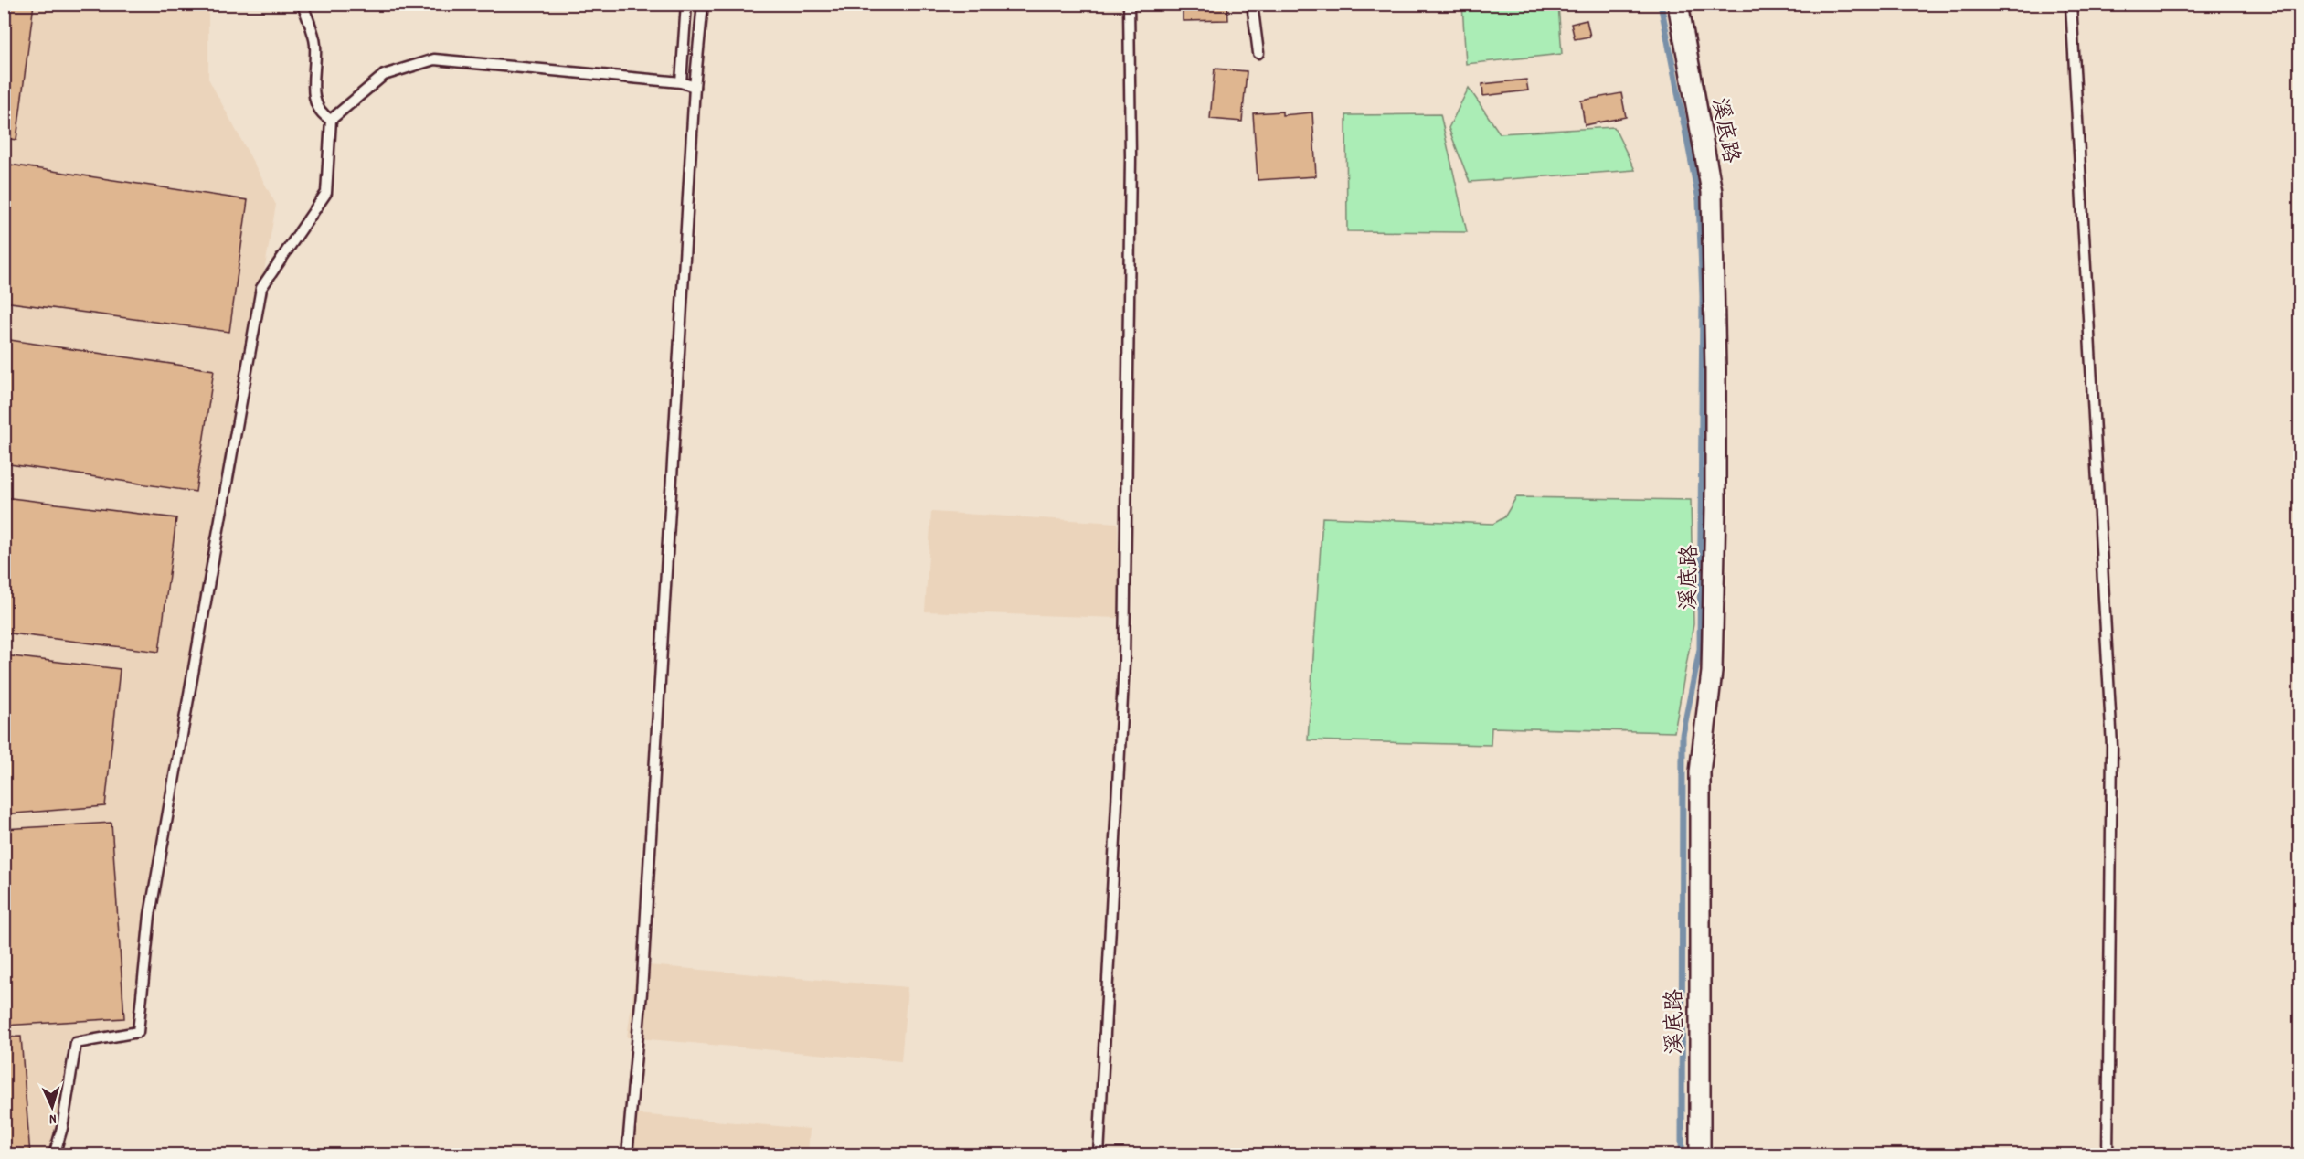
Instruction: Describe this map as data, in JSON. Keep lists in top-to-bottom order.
{
  "streets": {
    "street": ["溪底路"]
  },
  "north": "bottom"
}
